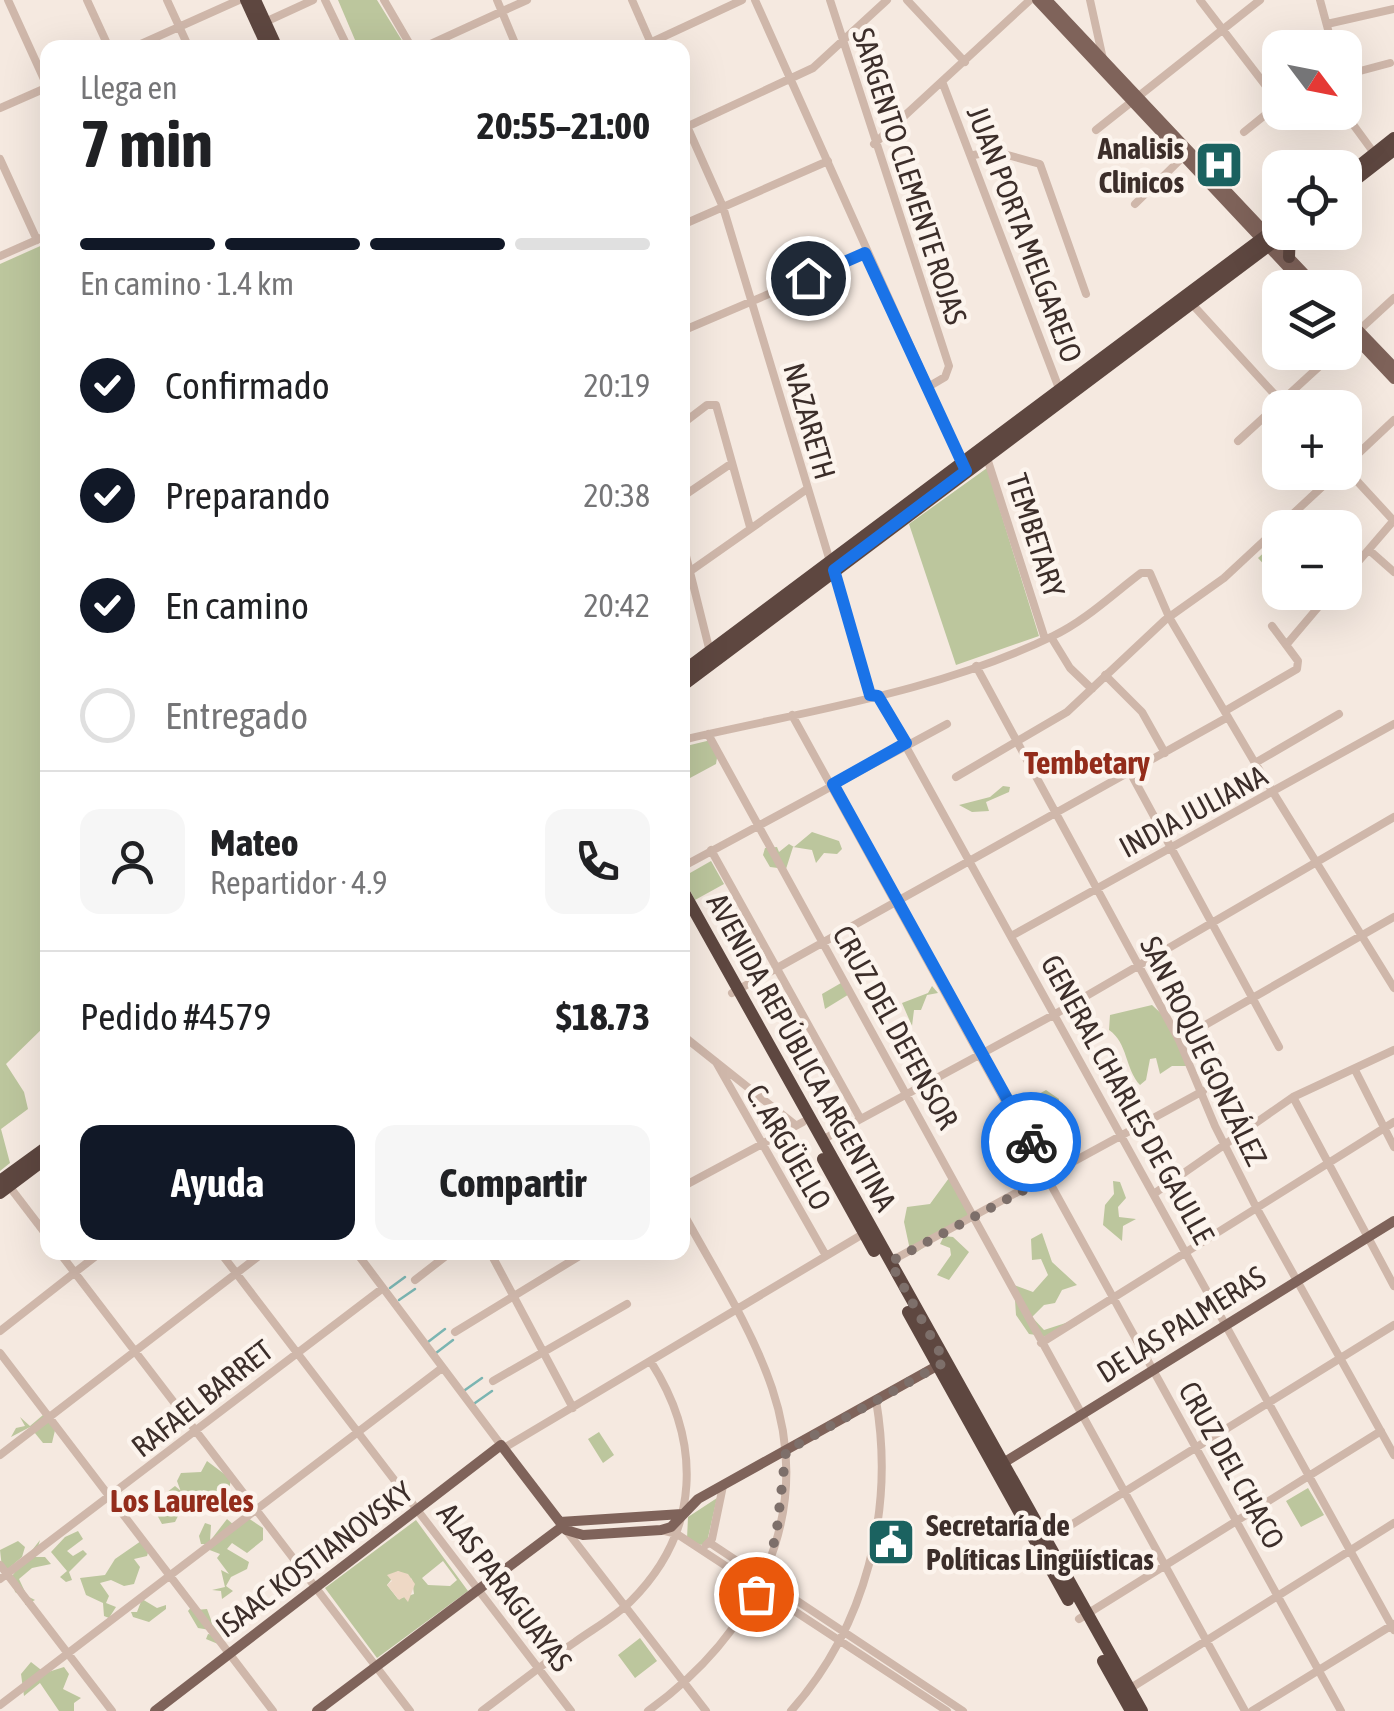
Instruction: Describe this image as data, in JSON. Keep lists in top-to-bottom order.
{
  "streets": {
    "highway": ["AVENIDA REPÚBLICA ARGENTINA"],
    "main road": ["DE LAS PALMERAS", "ISAAC KOSTIANOVSKY"],
    "street": [
      "SARGENTO CLEMENTE ROJAS",
      "JUAN PORTA MELGAREJO",
      "NAZARETH",
      "TEMBETARY",
      "INDIA JULIANA",
      "CRUZ DEL DEFENSOR",
      "SAN ROQUE GONZÁLEZ",
      "GENERAL CHARLES DE GAULLE",
      "C. ARGÜELLO",
      "RAFAEL BARRET",
      "CRUZ DEL CHACO",
      "ALAS PARAGUAYAS"
    ]
  },
  "crossings": [
    ["NAZARETH", "GENERAL CHARLES DE GAULLE"],
    ["INDIA JULIANA", "SAN ROQUE GONZÁLEZ"],
    ["INDIA JULIANA", "GENERAL CHARLES DE GAULLE"],
    ["CRUZ DEL DEFENSOR", "DE LAS PALMERAS"],
    ["SAN ROQUE GONZÁLEZ", "DE LAS PALMERAS"],
    ["AVENIDA REPÚBLICA ARGENTINA", "DE LAS PALMERAS"],
    ["GENERAL CHARLES DE GAULLE", "DE LAS PALMERAS"],
    ["DE LAS PALMERAS", "CRUZ DEL CHACO"],
    ["RAFAEL BARRET", "ALAS PARAGUAYAS"],
    ["ISAAC KOSTIANOVSKY", "ALAS PARAGUAYAS"]
  ],
  "districts": ["Tembetary", "Los Laureles"],
  "places": {
    "hospital": ["Analisis Clinicos"],
    "public building": ["Secretaría de Políticas Lingüísticas"]
  },
  "north": "bottom right",
  "page": {
    "map_buttons": ["+", "−"],
    "heading": ["7 min", "Llega en", "20:55–21:00"],
    "panel": [
      "Mateo",
      "Repartidor · 4.9",
      "Pedido #4579",
      "$18.73"
    ],
    "bar": "En camino · 1.4 km",
    "list": [
      ["Confirmado", "20:19"],
      ["Preparando", "20:38"],
      ["En camino", "20:42"],
      "Entregado"
    ],
    "buttons": ["Ayuda", "Compartir"]
  }
}
